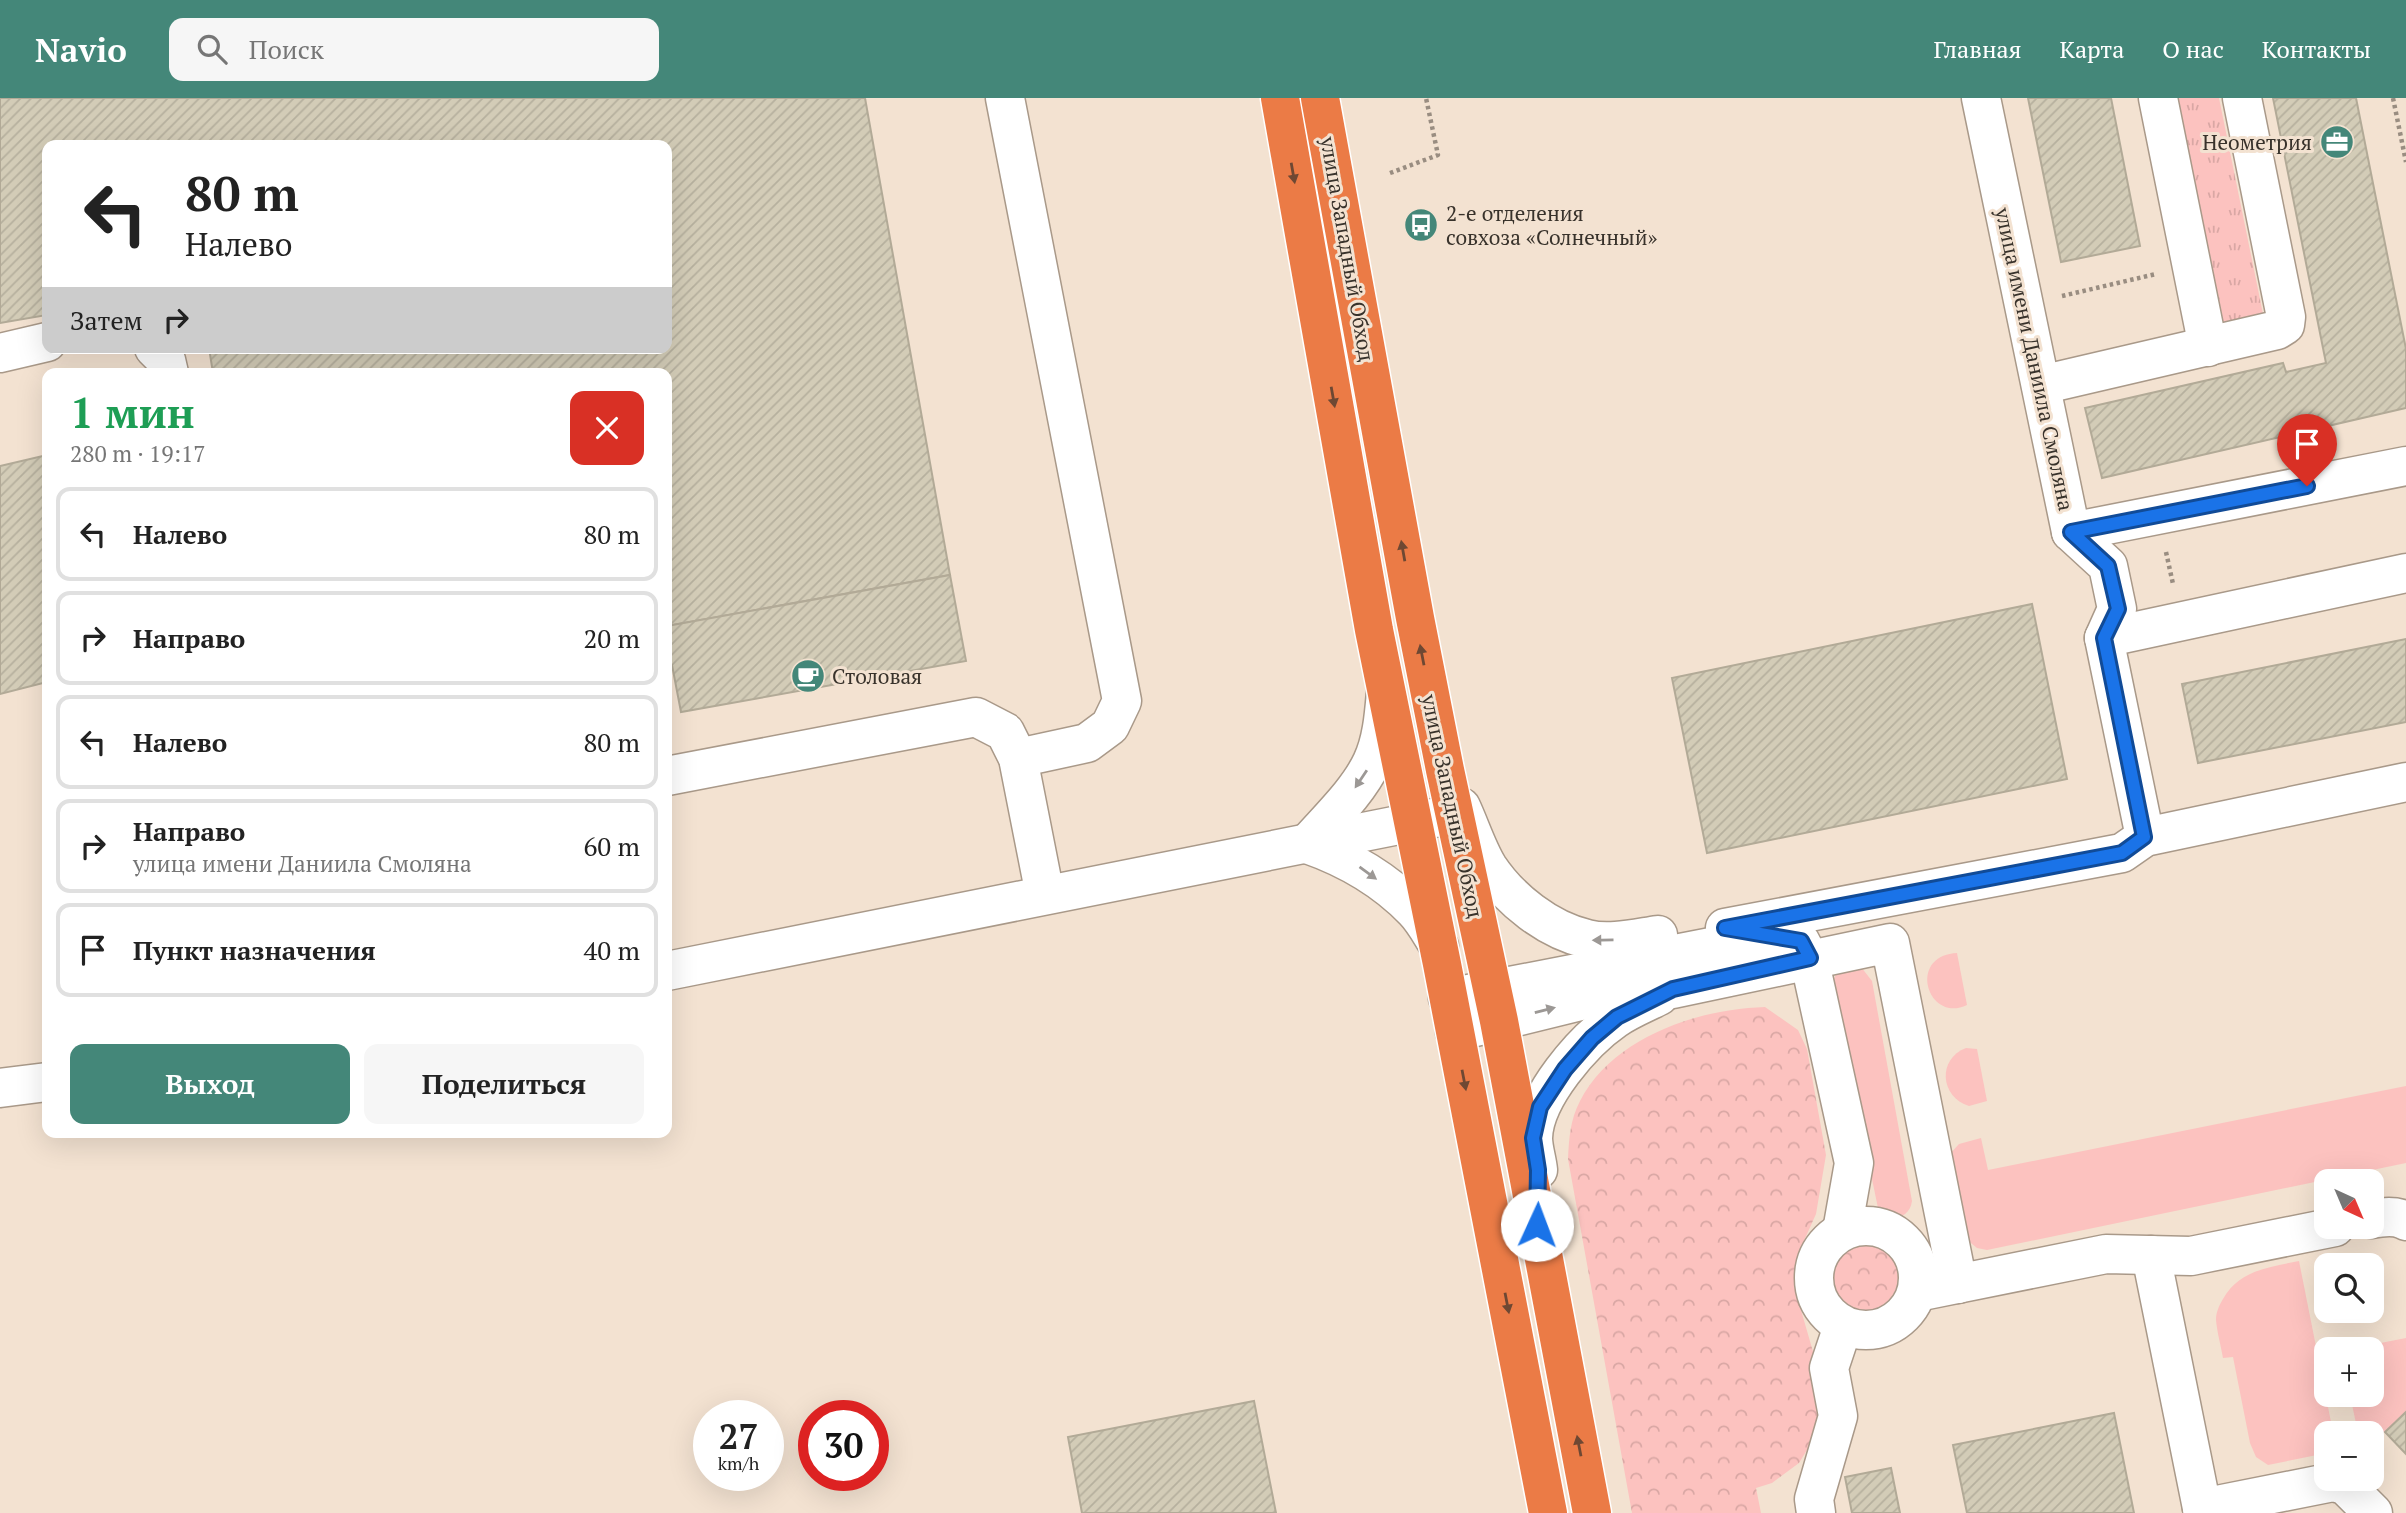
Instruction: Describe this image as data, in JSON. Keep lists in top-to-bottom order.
{
  "streets": {
    "highway": ["улица Западный Обход"],
    "street": ["улица имени Даниила Смоляна"]
  },
  "places": {
    "office": ["Неометрия"],
    "bus stop": ["2-е отделения совхоза «Солнечный»"],
    "cafe": ["Столовая"]
  },
  "north": "bottom right",
  "page": {
    "header": "Navio",
    "search": "Поиск",
    "nav": [
      "Главная",
      "Карта",
      "О нас",
      "Контакты"
    ],
    "turn": ["80 m", "Налево"],
    "then": "Затем",
    "heading": ["1 мин", "280 m · 19:17"],
    "list": [
      {
        "name": "Налево",
        "value": "80 m"
      },
      {
        "name": "Направо",
        "value": "20 m"
      },
      {
        "name": "Налево",
        "value": "80 m"
      },
      {
        "name": "Направо",
        "note": "улица имени Даниила Смоляна",
        "value": "60 m"
      },
      {
        "name": "Пункт назначения",
        "value": "40 m"
      }
    ],
    "buttons": ["Выход", "Поделиться"],
    "map_buttons": ["+", "−"],
    "speed": "27 km/h",
    "limit": "30"
  }
}
